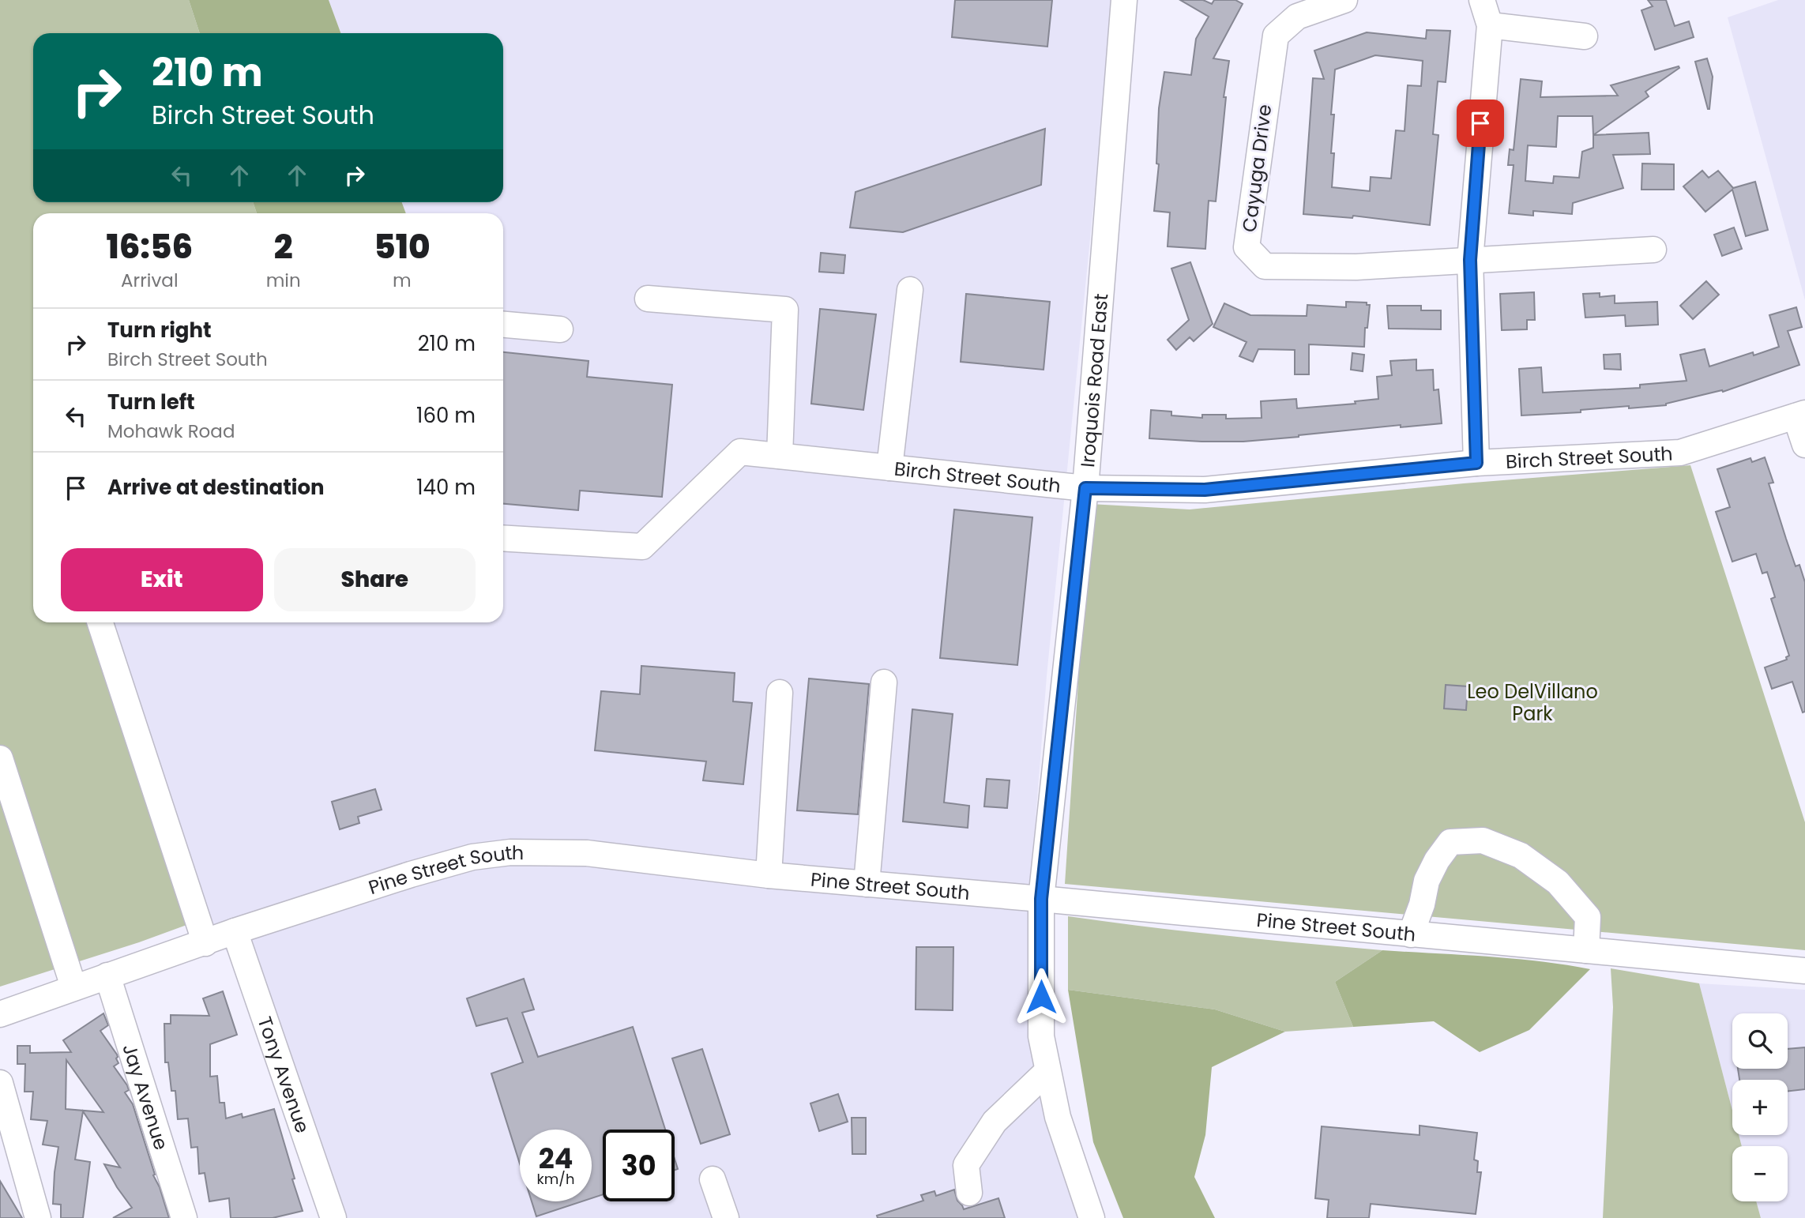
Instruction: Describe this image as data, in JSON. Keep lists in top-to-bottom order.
{
  "streets": {
    "street": [
      "Cayuga Drive",
      "Iroquois Road East",
      "Birch Street South",
      "Pine Street South",
      "Tony Avenue",
      "Jay Avenue"
    ]
  },
  "crossings": [
    ["Iroquois Road East", "Birch Street South"],
    ["Iroquois Road East", "Pine Street South"],
    ["Pine Street South", "Tony Avenue"],
    ["Pine Street South", "Jay Avenue"]
  ],
  "parks": ["Leo DelVillano Park"],
  "page": {
    "turn": ["210 m", "Birch Street South"],
    "eta": [
      "16:56",
      "Arrival",
      "2",
      "min",
      "510",
      "m"
    ],
    "list": [
      {
        "name": "Turn right",
        "note": "Birch Street South",
        "value": "210 m"
      },
      {
        "name": "Turn left",
        "note": "Mohawk Road",
        "value": "160 m"
      },
      {
        "name": "Arrive at destination",
        "value": "140 m"
      }
    ],
    "buttons": ["Exit", "Share"],
    "map_buttons": ["+", "−"],
    "speed": "24 km/h",
    "limit": "30"
  }
}
